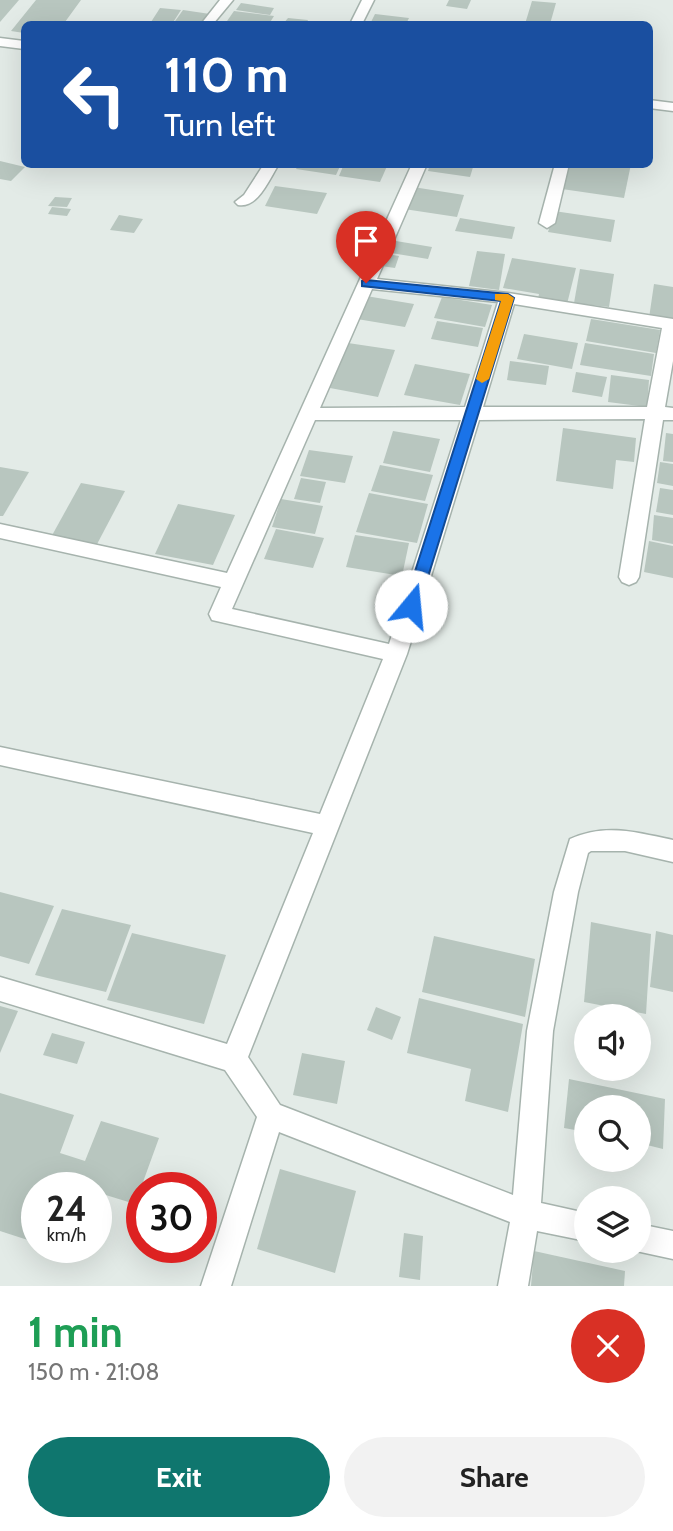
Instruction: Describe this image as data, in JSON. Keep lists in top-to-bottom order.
{
  "page": {
    "turn": ["110 m", "Turn left"],
    "speed": "24 km/h",
    "limit": "30",
    "heading": ["1 min", "150 m · 21:08"],
    "buttons": ["Exit", "Share"]
  }
}
